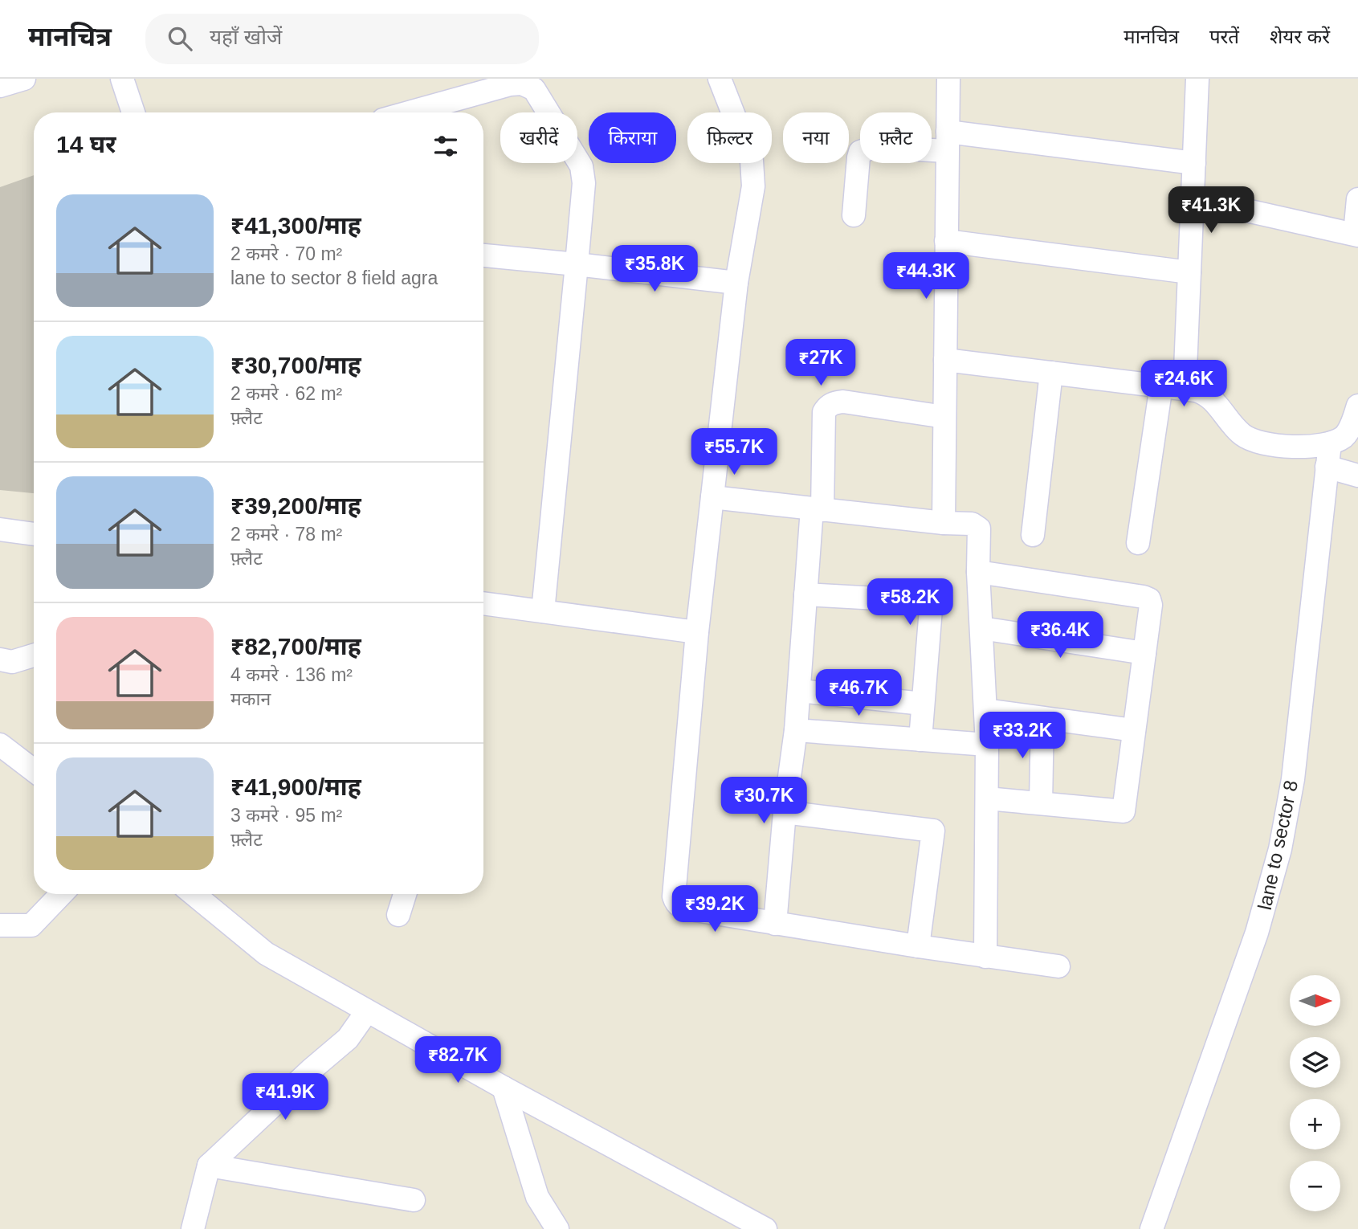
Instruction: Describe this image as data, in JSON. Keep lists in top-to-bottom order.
{
  "streets": {
    "street": ["lane to sector 8"]
  },
  "north": "right",
  "page": {
    "header": "मानचित्र",
    "search": "यहाँ खोजें",
    "nav": ["मानचित्र", "परतें", "शेयर करें"],
    "chip": [
      "खरीदें",
      "किराया",
      "फ़िल्टर",
      "नया",
      "फ़्लैट"
    ],
    "heading": "14 घर",
    "list": [
      {
        "name": "₹41,300/माह",
        "note": "2 कमरे · 70 m² · lane to sector 8 field agra"
      },
      {
        "name": "₹30,700/माह",
        "note": "2 कमरे · 62 m² · फ़्लैट"
      },
      {
        "name": "₹39,200/माह",
        "note": "2 कमरे · 78 m² · फ़्लैट"
      },
      {
        "name": "₹82,700/माह",
        "note": "4 कमरे · 136 m² · मकान"
      },
      {
        "name": "₹41,900/माह",
        "note": "3 कमरे · 95 m² · फ़्लैट"
      }
    ],
    "price": [
      "₹41.3K",
      "₹35.8K",
      "₹44.3K",
      "₹27K",
      "₹24.6K",
      "₹55.7K",
      "₹58.2K",
      "₹36.4K",
      "₹46.7K",
      "₹33.2K",
      "₹30.7K",
      "₹39.2K",
      "₹82.7K",
      "₹41.9K"
    ],
    "map_buttons": ["+", "−"]
  }
}
